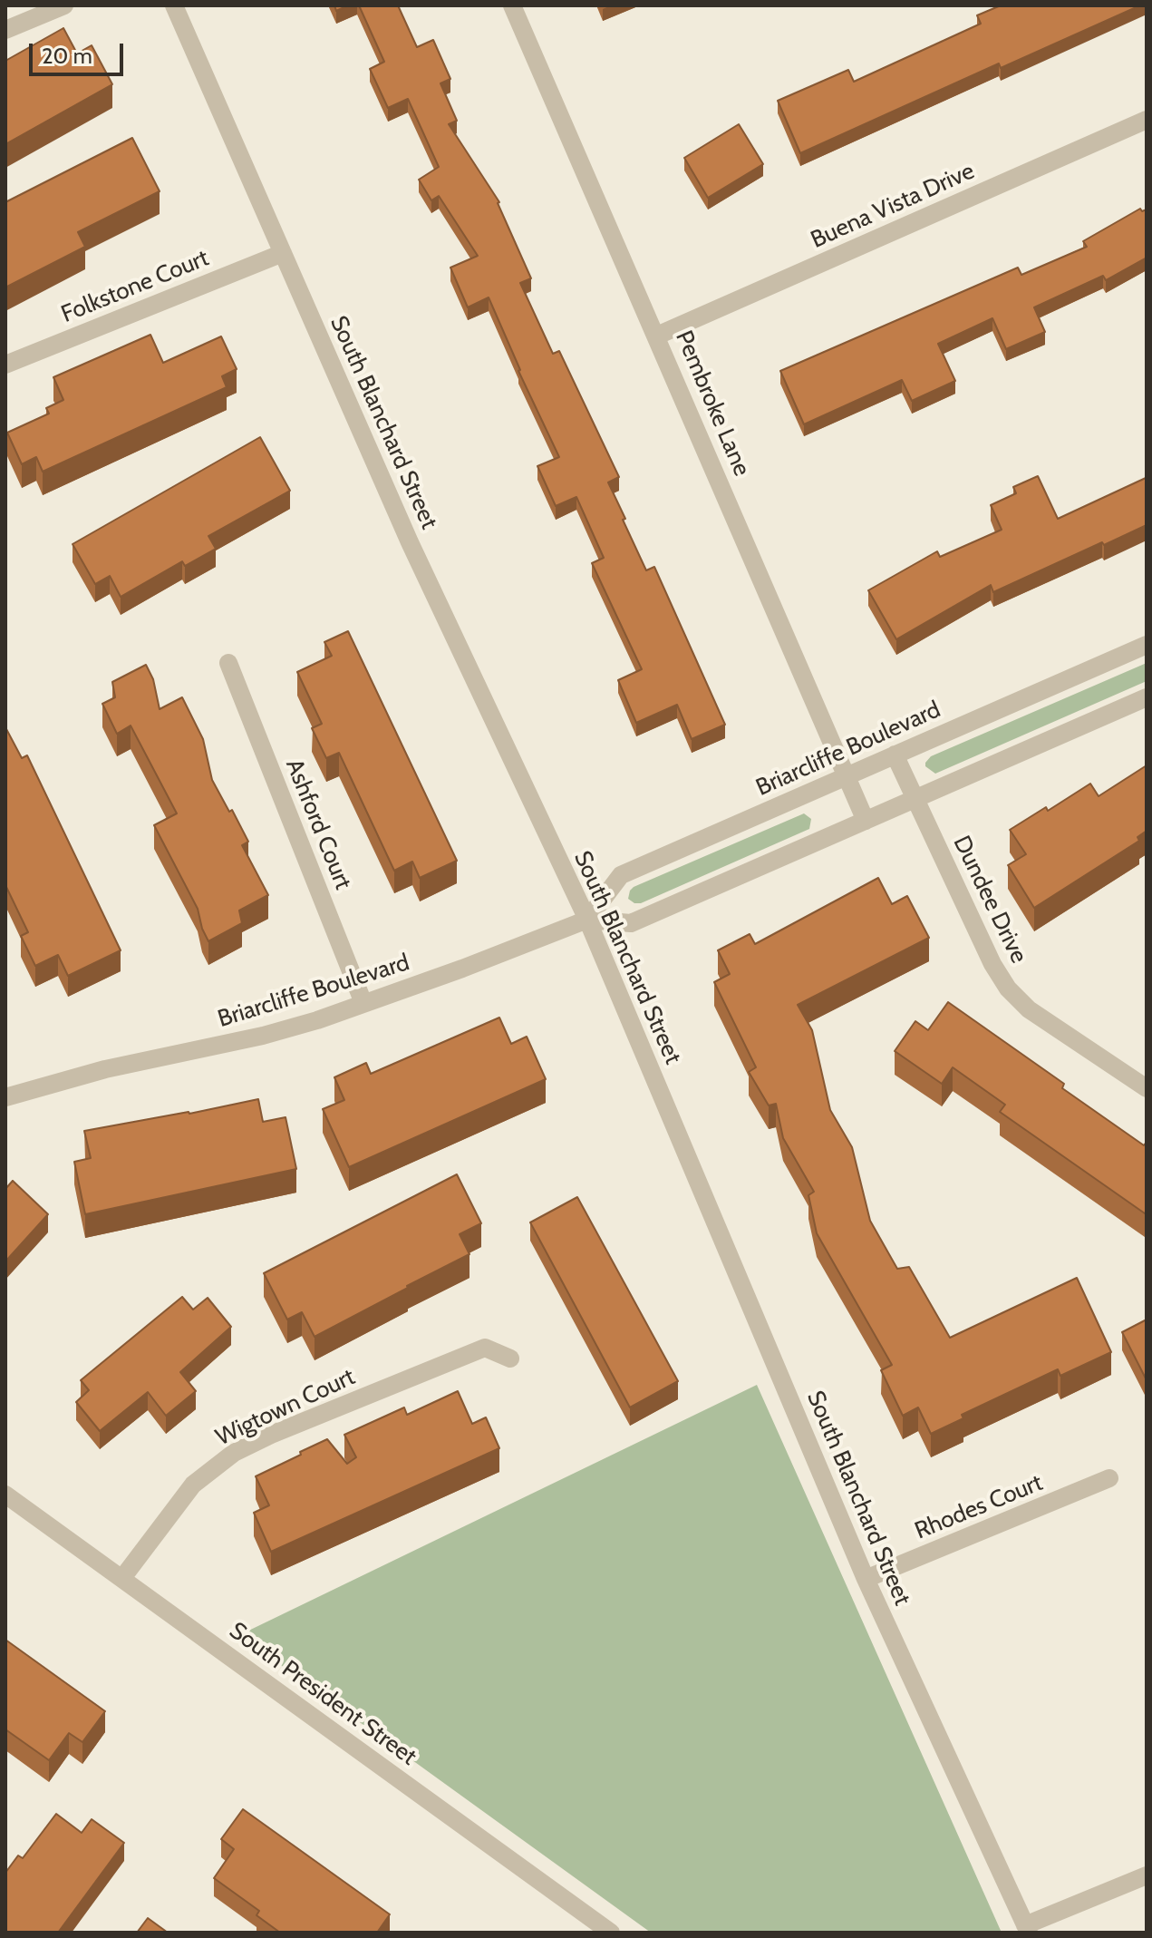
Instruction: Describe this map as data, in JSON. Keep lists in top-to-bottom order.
{
  "streets": {
    "street": [
      "Buena Vista Drive",
      "Folkstone Court",
      "Pembroke Lane",
      "South Blanchard Street",
      "Briarcliffe Boulevard",
      "Ashford Court",
      "Dundee Drive",
      "Wigtown Court",
      "Rhodes Court",
      "South President Street"
    ]
  },
  "crossings": [
    ["Buena Vista Drive", "Pembroke Lane"],
    ["Folkstone Court", "South Blanchard Street"],
    ["Pembroke Lane", "Briarcliffe Boulevard"],
    ["South Blanchard Street", "Briarcliffe Boulevard"],
    ["South Blanchard Street", "Rhodes Court"],
    ["Briarcliffe Boulevard", "Ashford Court"],
    ["Briarcliffe Boulevard", "Dundee Drive"],
    ["Wigtown Court", "South President Street"]
  ],
  "scale_bar": "20 m"
}
